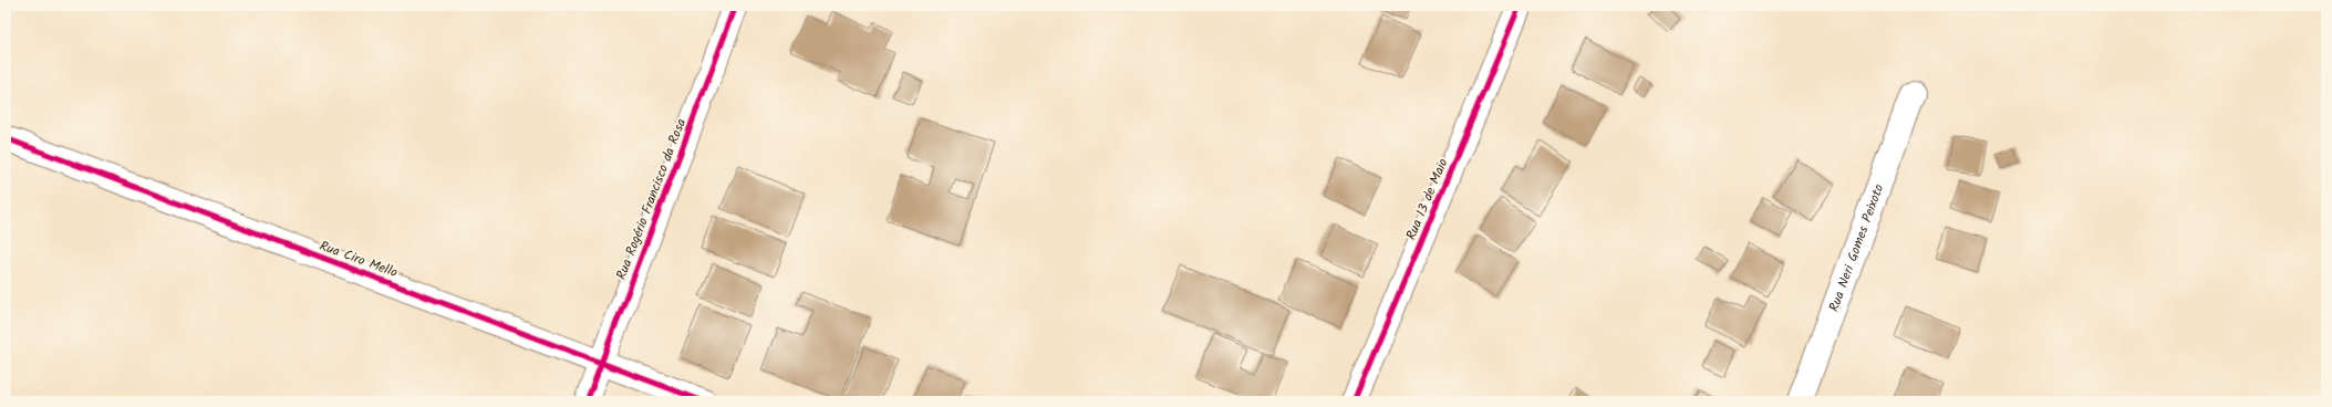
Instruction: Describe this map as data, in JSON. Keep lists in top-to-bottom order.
{
  "streets": {
    "street": [
      "Rua Rogério Francisco da Rosa",
      "Rua 13 de Maio",
      "Rua Neri Gomes Peixoto",
      "Rua Ciro Mello"
    ]
  },
  "crossings": [
    ["Rua Rogério Francisco da Rosa", "Rua Ciro Mello"]
  ]
}
